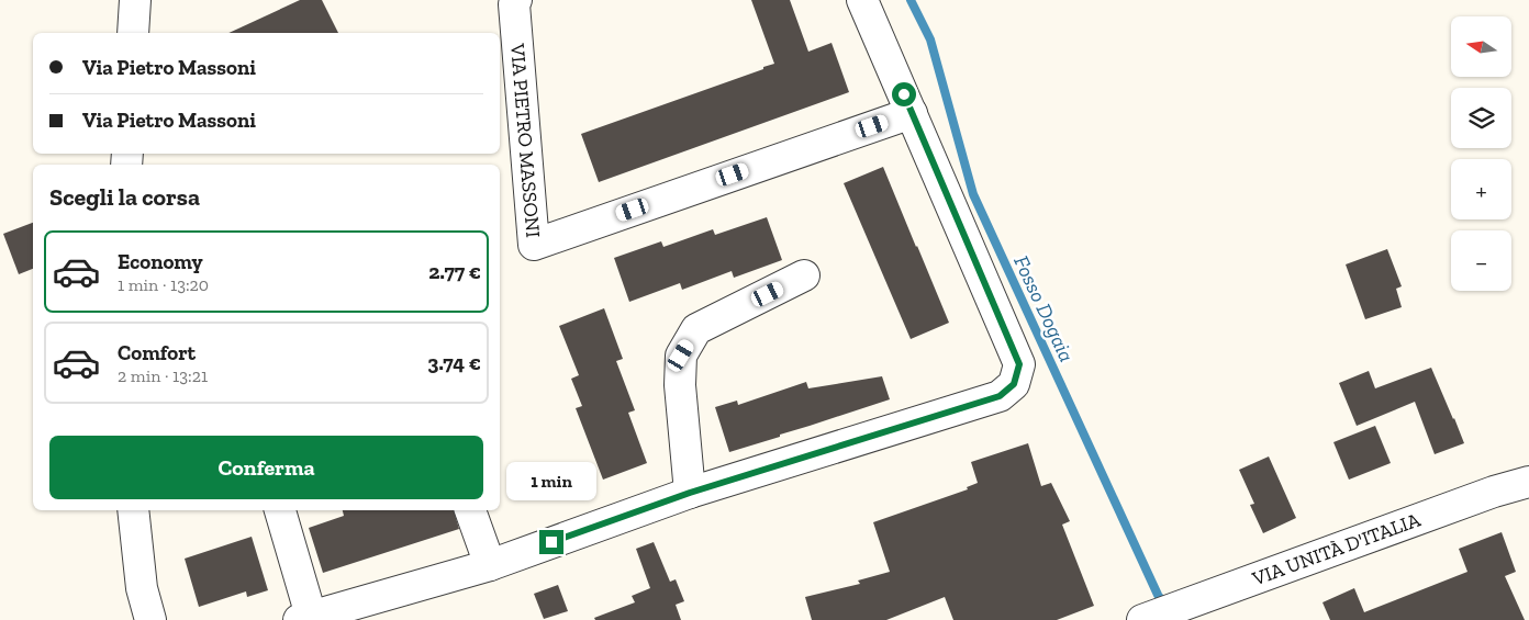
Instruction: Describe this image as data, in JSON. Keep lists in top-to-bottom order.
{
  "streets": {
    "street": ["VIA PIETRO MASSONI", "VIA UNITÀ D'ITALIA"]
  },
  "water": ["Fosso Dogaia"],
  "north": "left",
  "page": {
    "map_buttons": ["+", "−"],
    "banner": ["Via Pietro Massoni", "Via Pietro Massoni"],
    "heading": "Scegli la corsa",
    "list": [
      {
        "name": "Economy",
        "note": "1 min · 13:20",
        "value": "2.77 €"
      },
      {
        "name": "Comfort",
        "note": "2 min · 13:21",
        "value": "3.74 €"
      }
    ],
    "buttons": "Conferma",
    "bubble": "1 min"
  }
}
